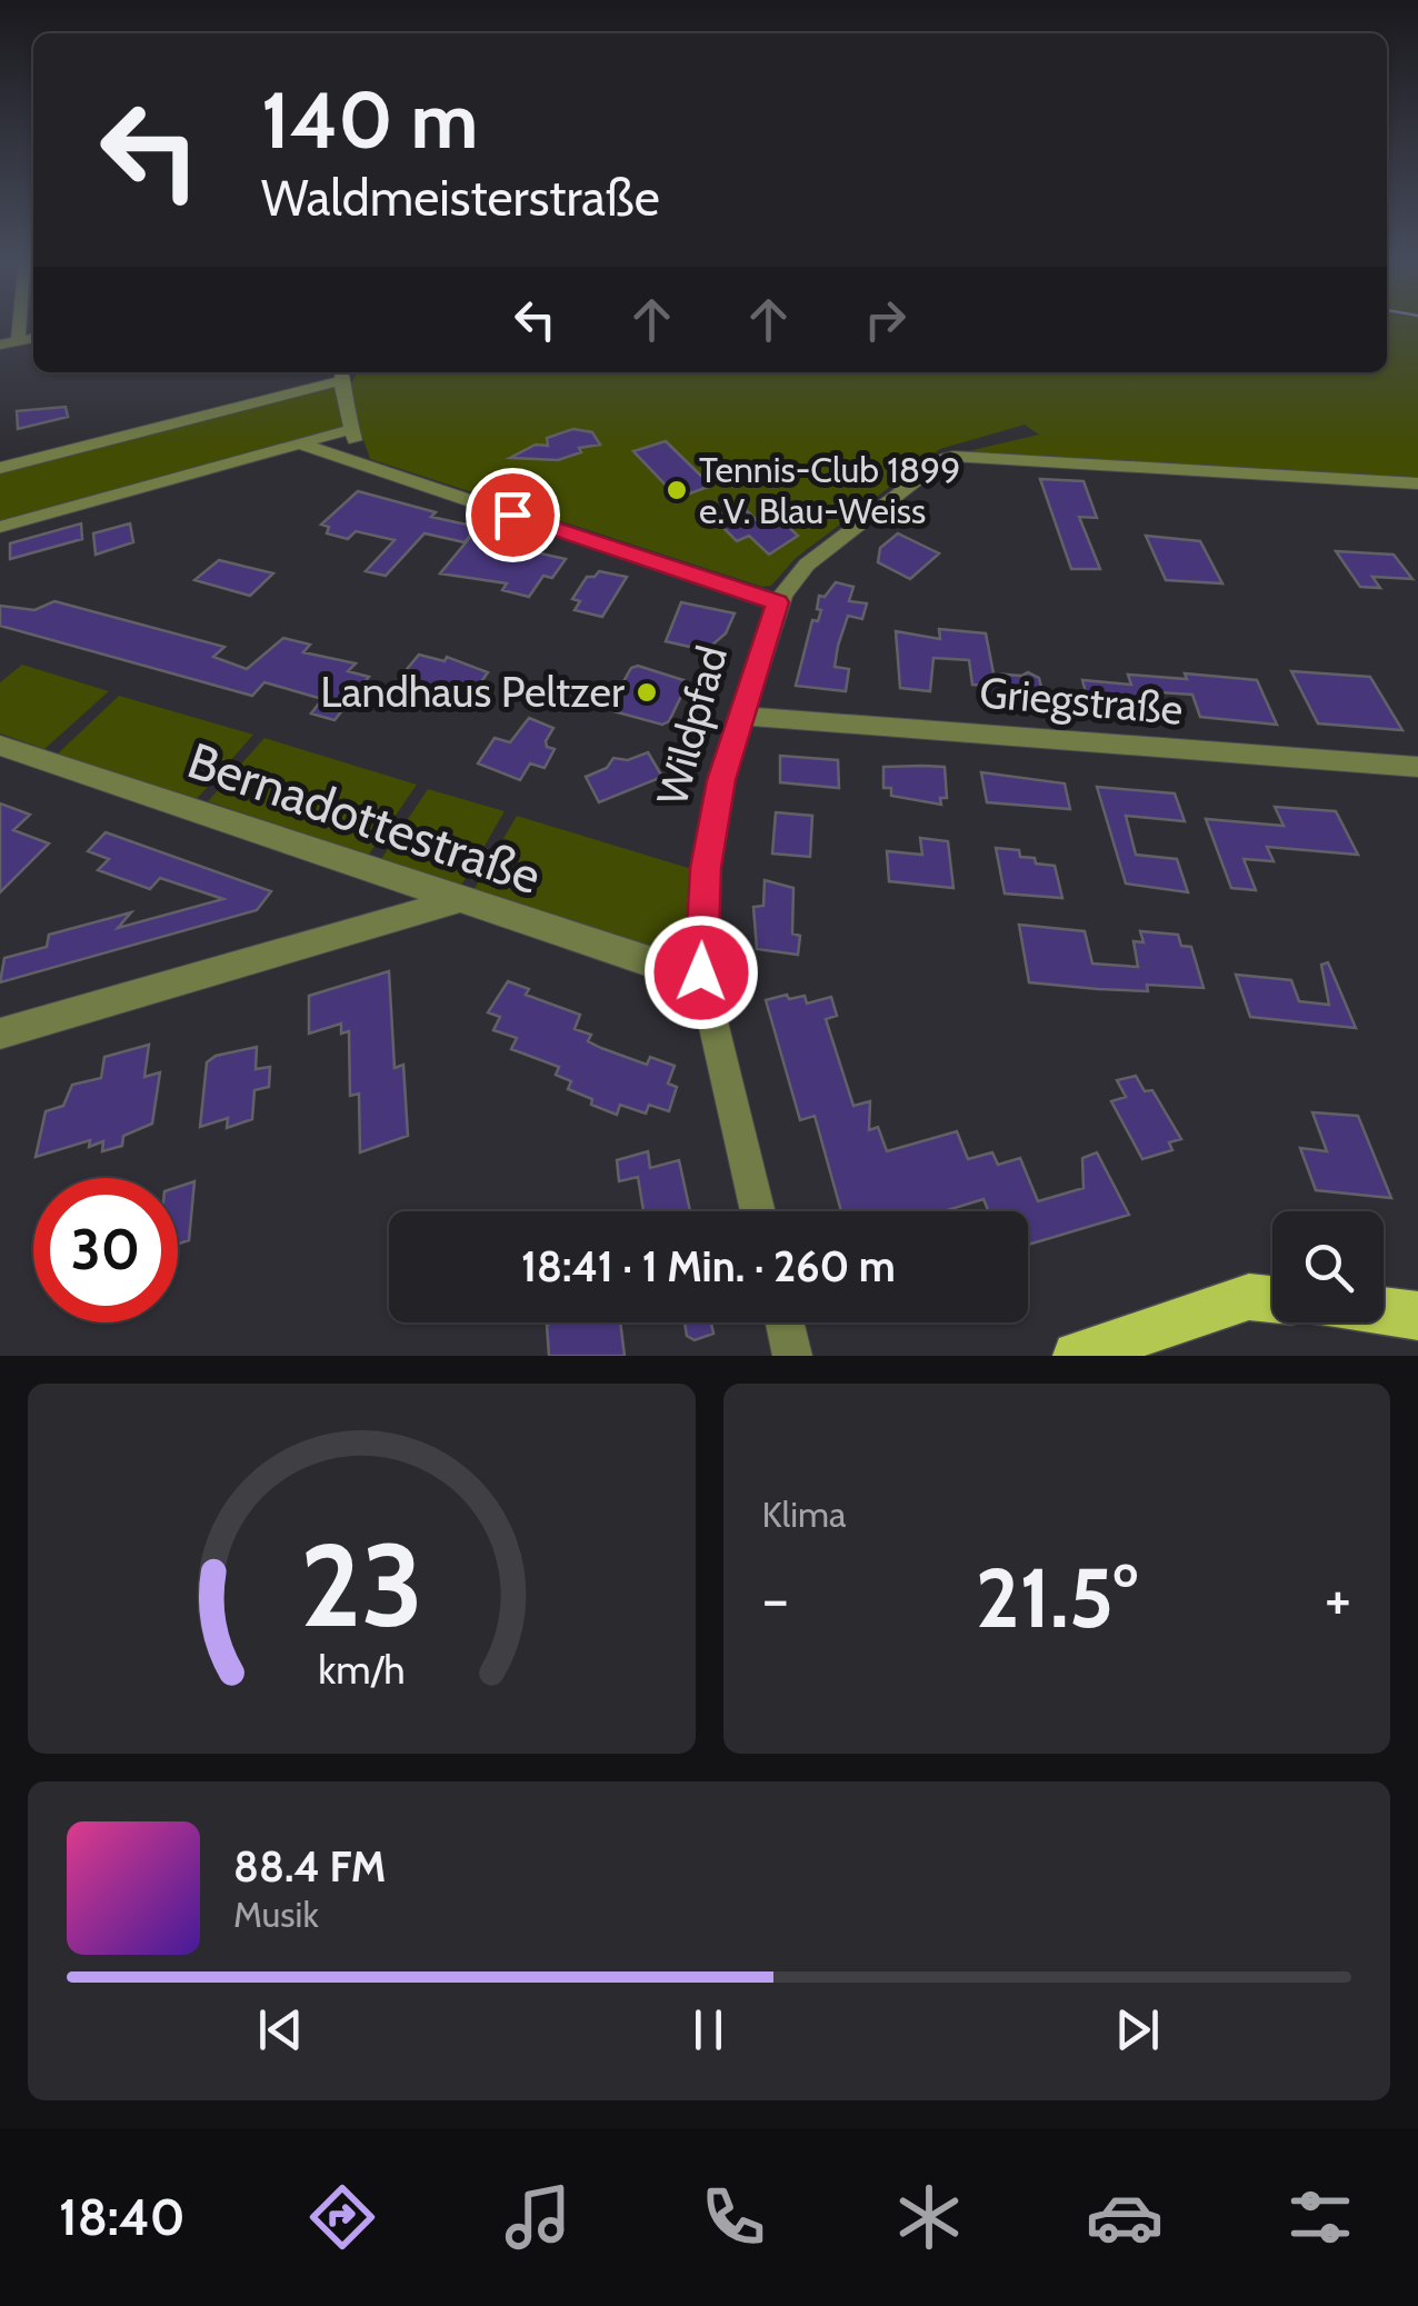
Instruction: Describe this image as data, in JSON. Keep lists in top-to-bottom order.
{
  "streets": {
    "street": ["Griegstraße", "Wildpfad", "Bernadottestraße"]
  },
  "crossings": [
    ["Griegstraße", "Wildpfad"],
    ["Wildpfad", "Bernadottestraße"]
  ],
  "places": ["Tennis-Club 1899 e.V. Blau-Weiss", "Landhaus Peltzer"],
  "page": {
    "turn": ["140 m", "Waldmeisterstraße"],
    "limit": "30",
    "trip": "18:41 · 1 Min. · 260 m",
    "tile": "Klima",
    "heat": ["−", "21.5°", "+"],
    "song": ["88.4 FM", "Musik"],
    "tabs": "18:40",
    "gauge": ["23", "km/h"]
  }
}
